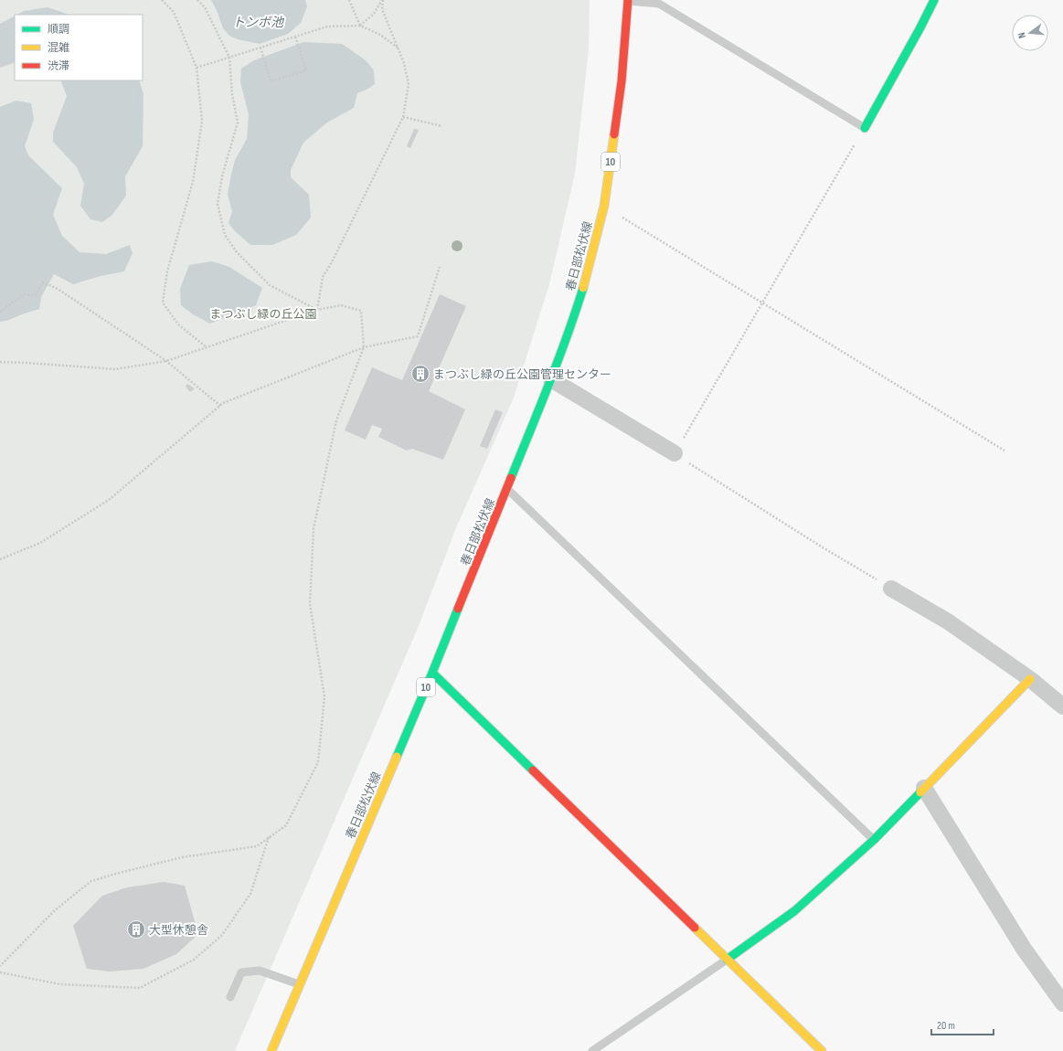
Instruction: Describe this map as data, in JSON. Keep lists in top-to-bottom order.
{
  "streets": {
    "main road": ["10", "春日部松伏線"]
  },
  "water": ["トンボ池"],
  "parks": ["まつぶし緑の丘公園"],
  "places": {
    "building": ["まつぶし緑の丘公園管理センター", "大型休憩舎"]
  },
  "legend": ["順調", "混雑", "渋滞"],
  "scale_bar": "20 m",
  "north": "left"
}
